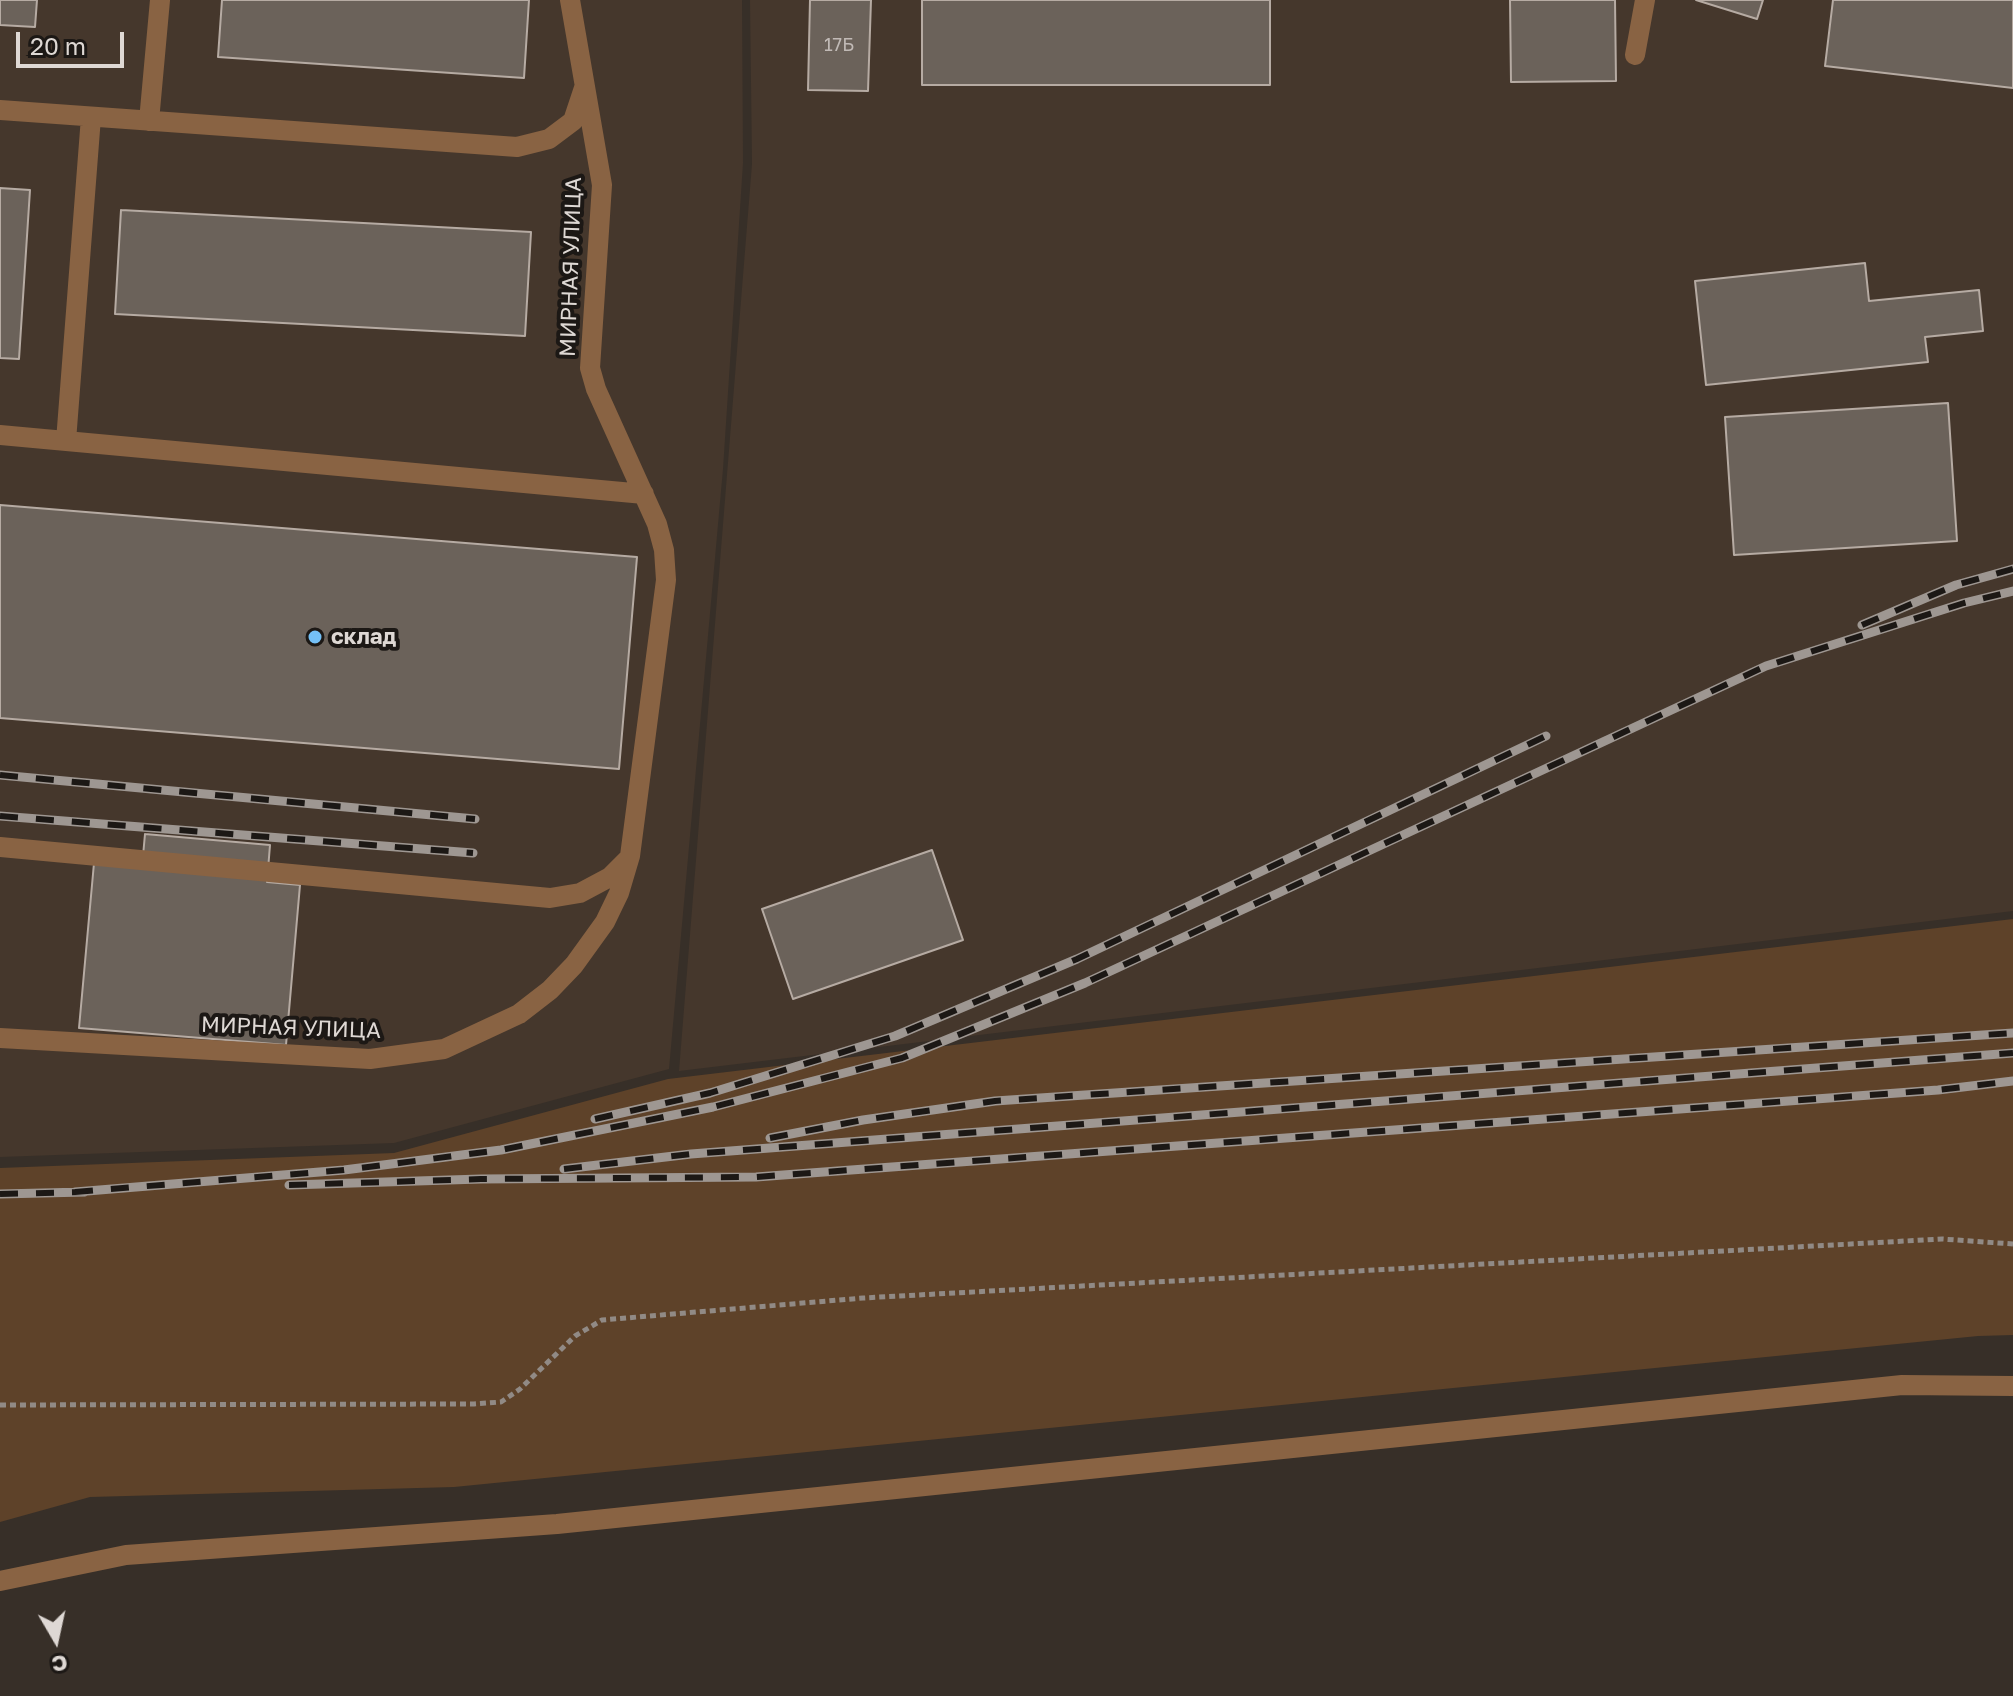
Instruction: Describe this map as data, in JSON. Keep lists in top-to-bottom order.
{
  "streets": {
    "lane": ["МИРНАЯ УЛИЦА"]
  },
  "places": ["склад"],
  "house_numbers": ["17Б"],
  "scale_bar": "20 m",
  "north": "bottom"
}
